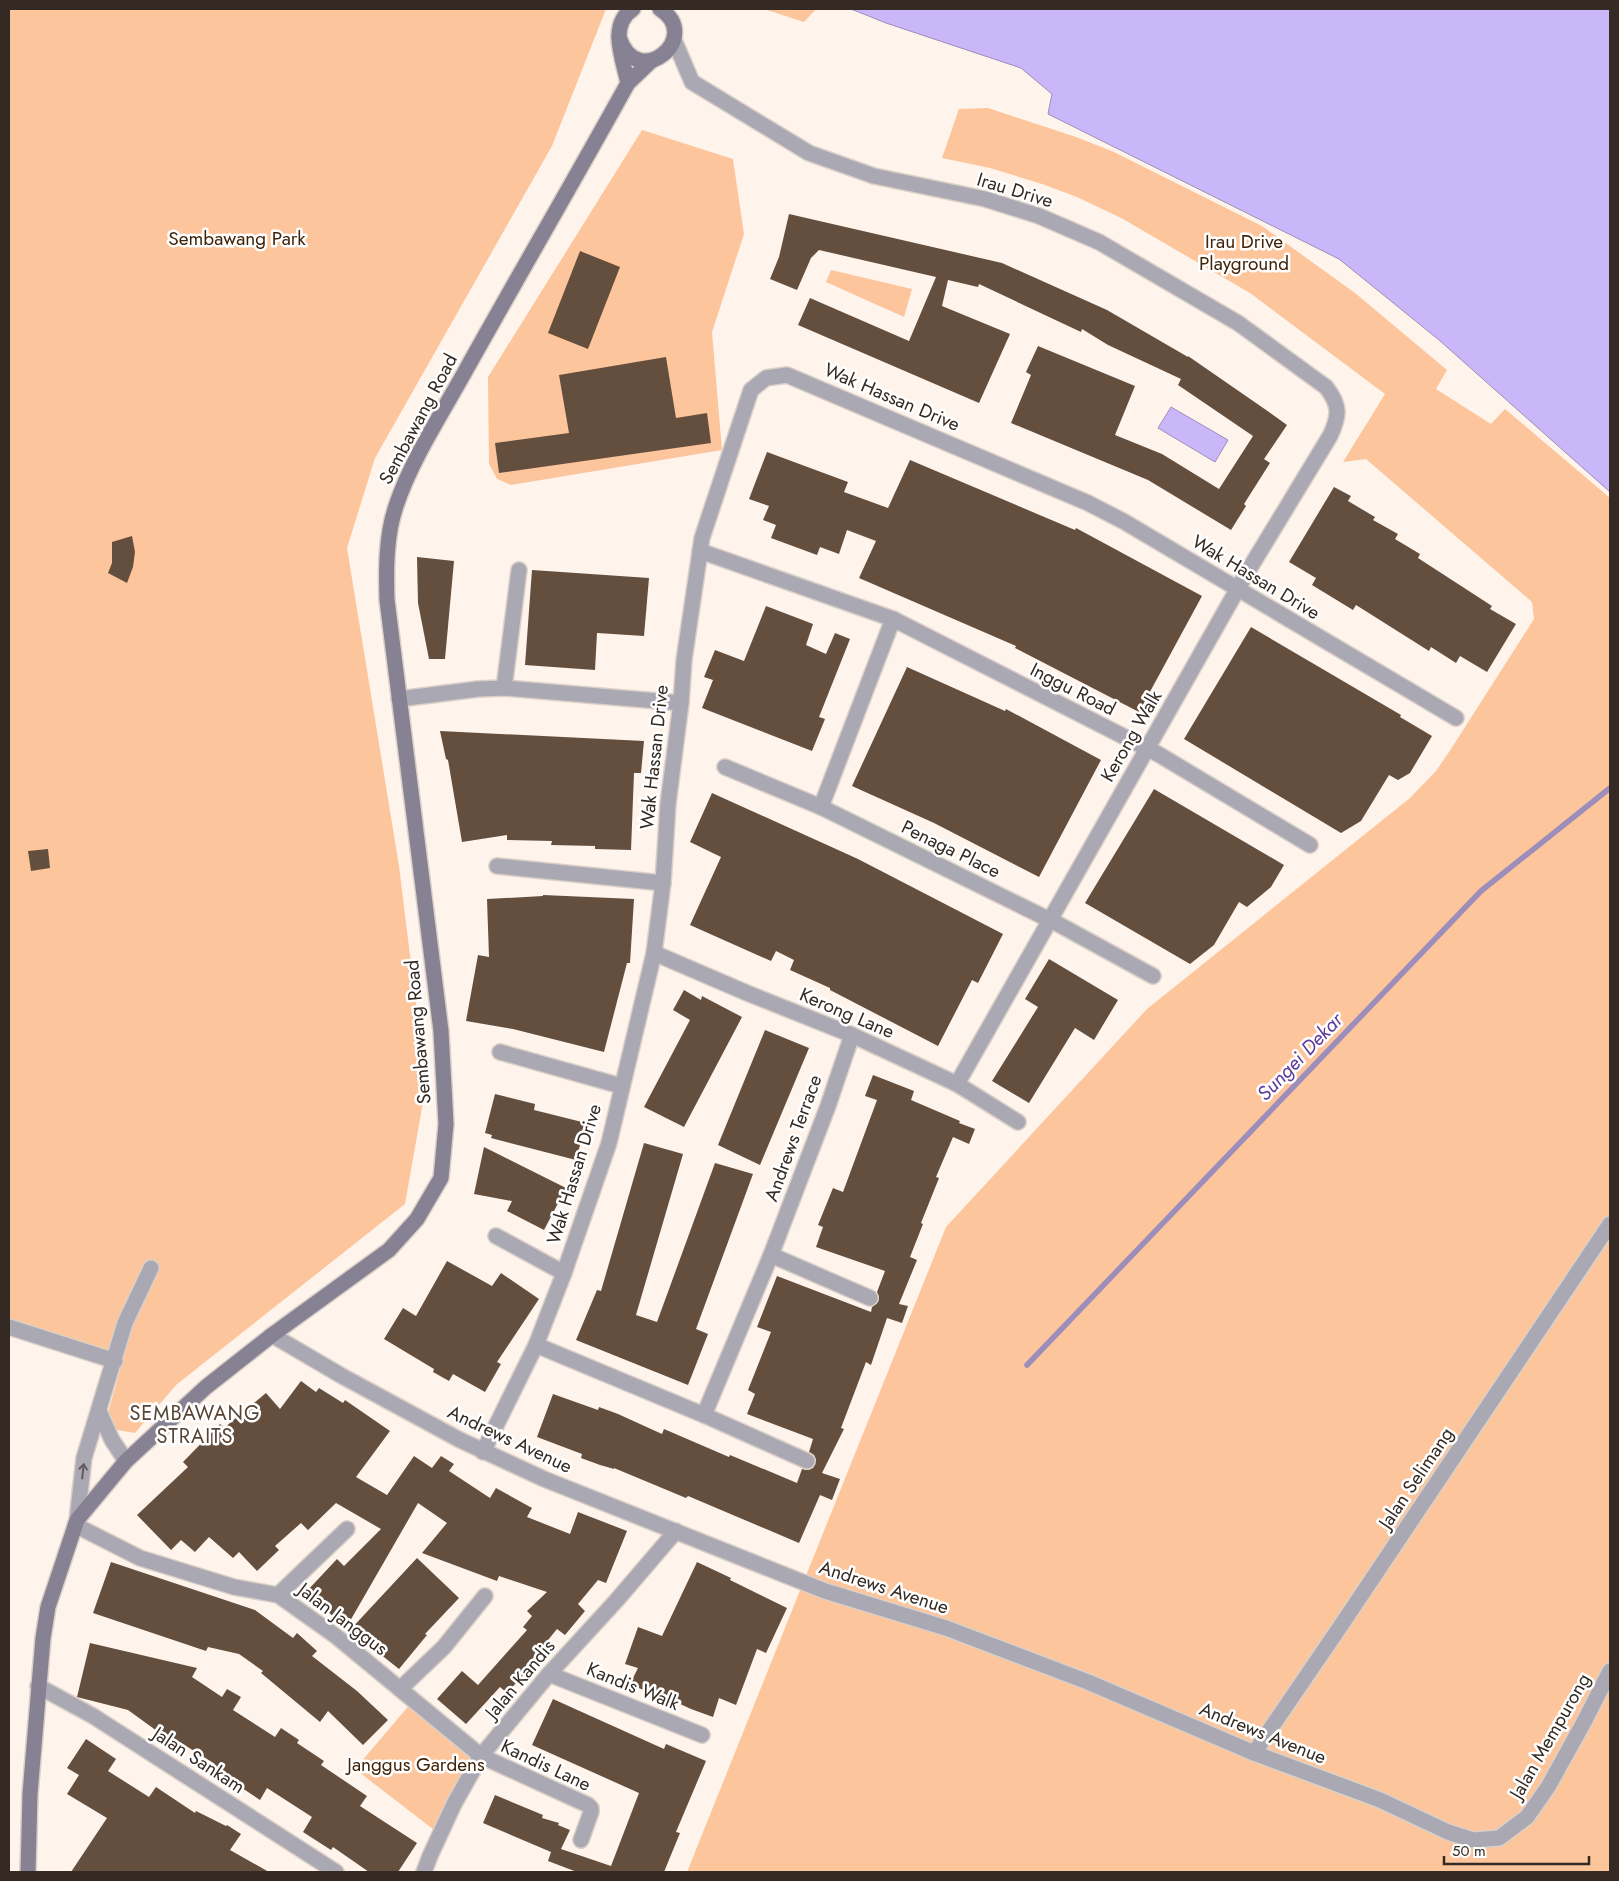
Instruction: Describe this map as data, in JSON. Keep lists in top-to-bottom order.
{
  "streets": {
    "street": [
      "Irau Drive",
      "Wak Hassan Drive",
      "Sembawang Road",
      "Inggu Road",
      "Kerong Walk",
      "Penaga Place",
      "Kerong Lane",
      "Andrews Terrace",
      "Andrews Avenue",
      "Jalan Selimang",
      "Jalan Janggus",
      "Jalan Kandis",
      "Kandis Walk",
      "Jalan Mempurong",
      "Jalan Sankam",
      "Kandis Lane"
    ]
  },
  "crossings": [
    ["Irau Drive", "Sembawang Road"],
    ["Irau Drive", "Kerong Walk"],
    ["Wak Hassan Drive", "Inggu Road"],
    ["Wak Hassan Drive", "Kerong Walk"],
    ["Wak Hassan Drive", "Kerong Lane"],
    ["Wak Hassan Drive", "Andrews Avenue"],
    ["Sembawang Road", "Andrews Avenue"],
    ["Sembawang Road", "Jalan Janggus"],
    ["Sembawang Road", "Jalan Sankam"],
    ["Inggu Road", "Kerong Walk"],
    ["Kerong Walk", "Penaga Place"],
    ["Kerong Walk", "Kerong Lane"],
    ["Kerong Lane", "Andrews Terrace"],
    ["Andrews Avenue", "Jalan Selimang"],
    ["Andrews Avenue", "Jalan Kandis"],
    ["Andrews Avenue", "Jalan Mempurong"],
    ["Jalan Janggus", "Jalan Kandis"],
    ["Jalan Janggus", "Kandis Lane"],
    ["Jalan Kandis", "Kandis Walk"],
    ["Jalan Kandis", "Kandis Lane"]
  ],
  "districts": ["SEMBAWANG STRAITS"],
  "water": ["Sungei Dekar"],
  "parks": ["Sembawang Park", "Irau Drive Playground", "Janggus Gardens"],
  "scale_bar": "50 m"
}
